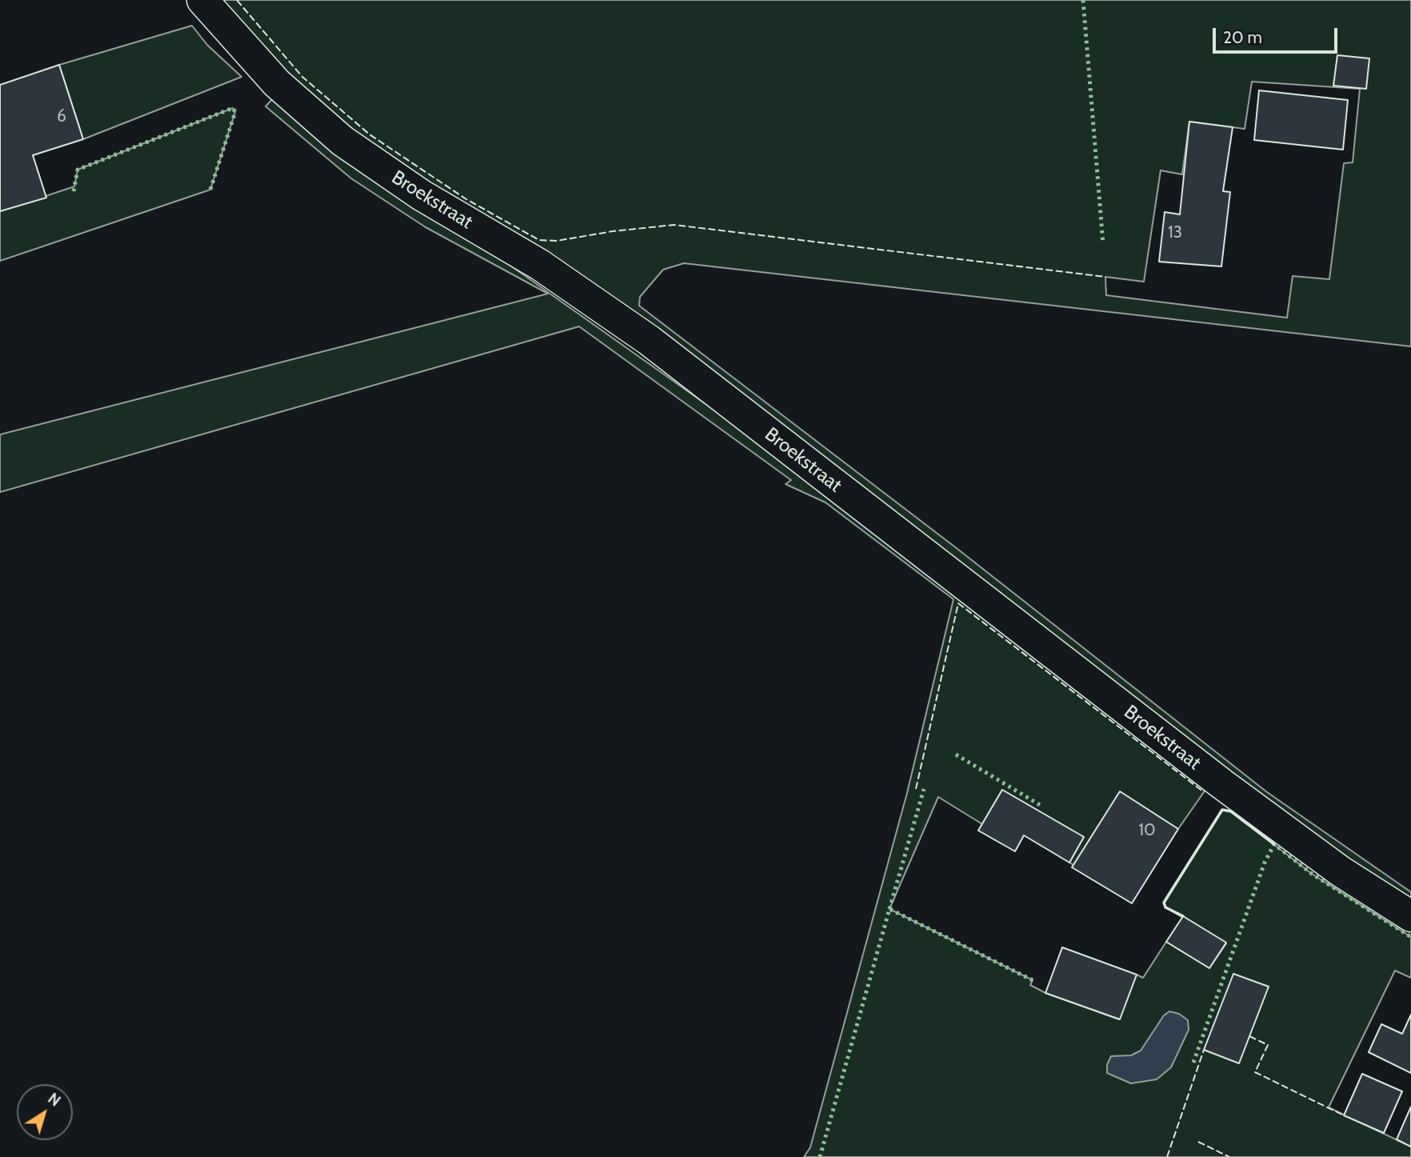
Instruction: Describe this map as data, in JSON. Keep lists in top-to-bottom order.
{
  "streets": {
    "street": ["Broekstraat"]
  },
  "house_numbers": ["6", "13", "10"],
  "scale_bar": "20 m",
  "north": "top right"
}
